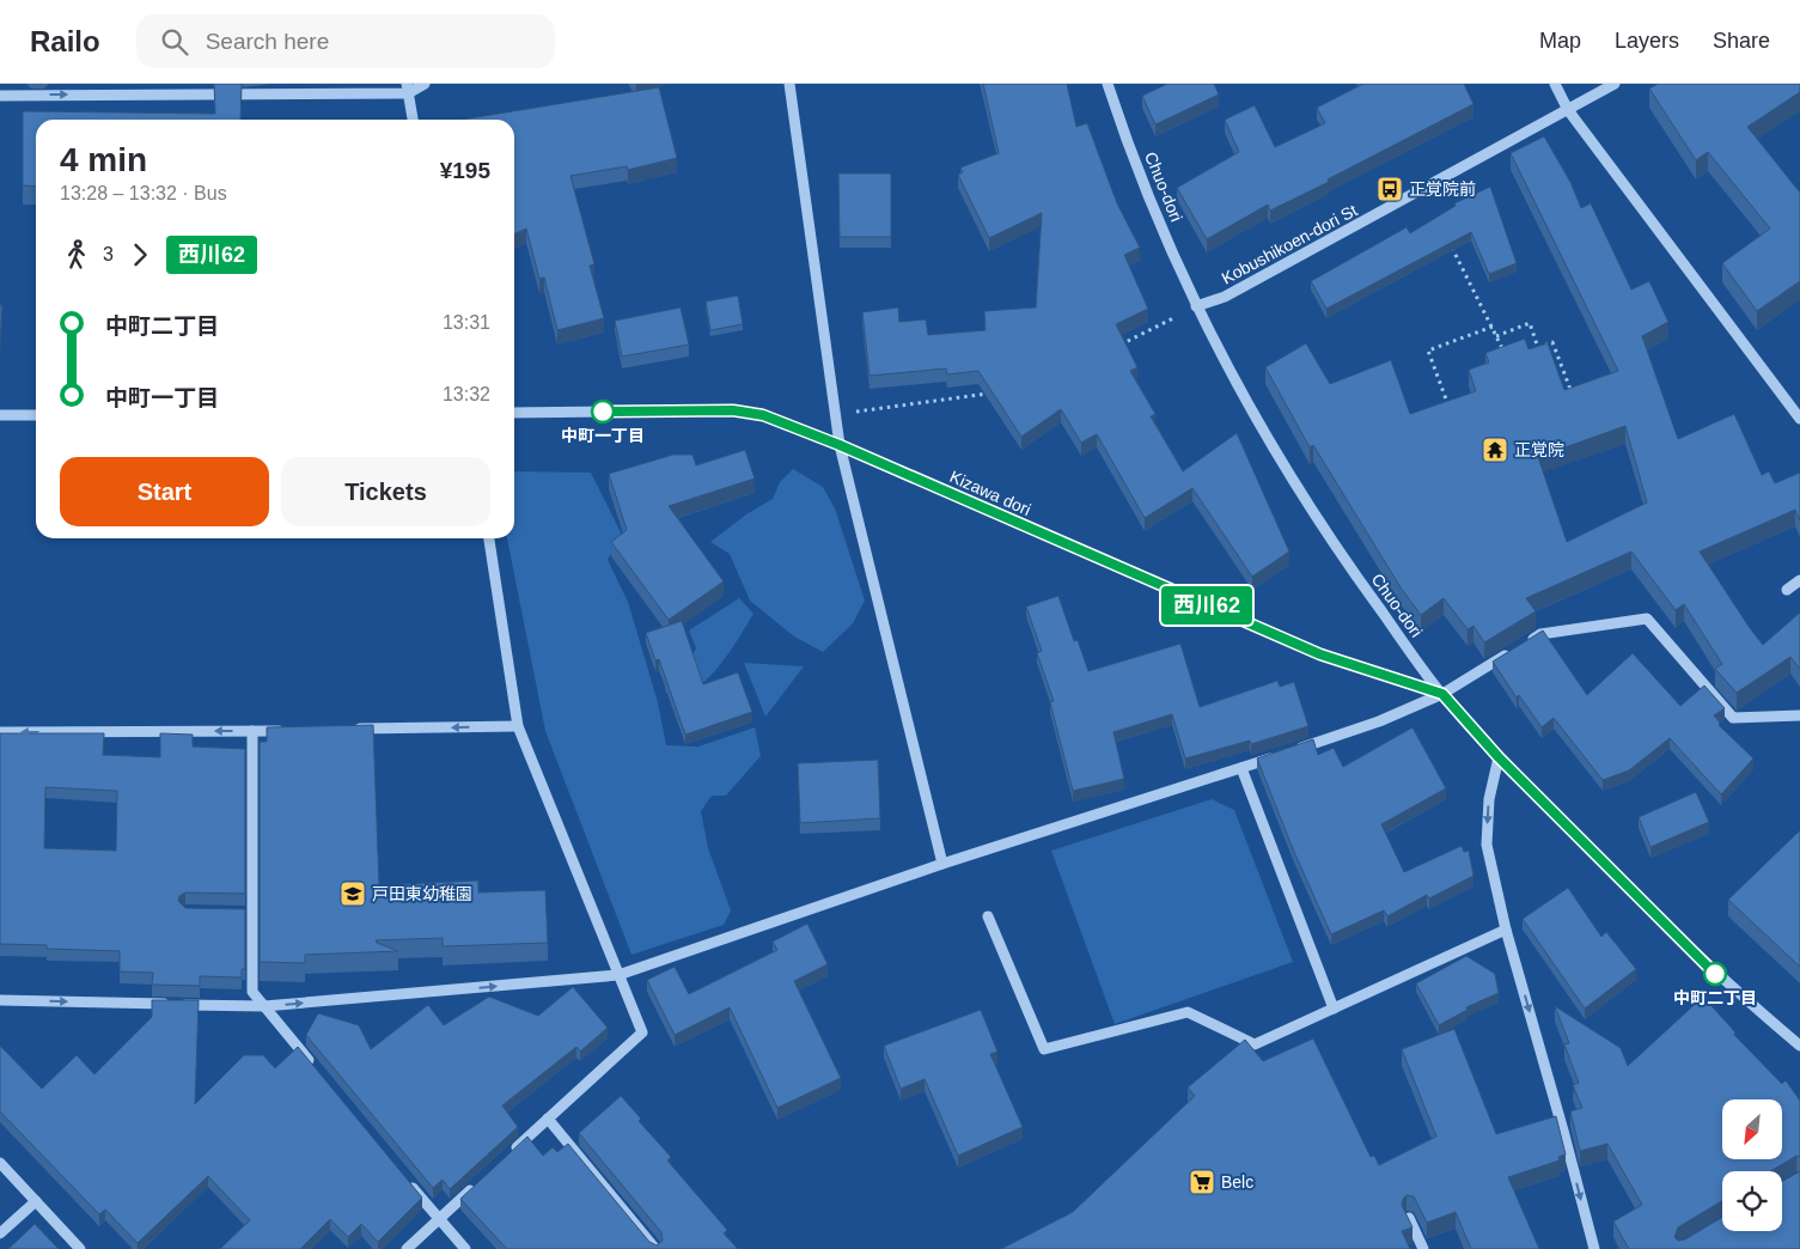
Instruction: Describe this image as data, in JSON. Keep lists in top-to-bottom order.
{
  "streets": {
    "street": ["Chuo-dori", "Kobushikoen-dori St", "Kizawa dori"]
  },
  "crossings": [
    ["Chuo-dori", "Kobushikoen-dori St"],
    ["Chuo-dori", "Kizawa dori"]
  ],
  "places": {
    "bus stop": ["正覚院前"],
    "other": ["中町一丁目", "中町二丁目"],
    "temple": ["正覚院"],
    "school or university": ["戸田東幼稚園"],
    "supermarket": ["Belc"]
  },
  "lines": ["bus line 西川62"],
  "north": "bottom left",
  "page": {
    "header": "Railo",
    "search": "Search here",
    "nav": ["Map", "Layers", "Share"],
    "on_map": "西川62",
    "heading": ["4 min", "13:28 – 13:32 · Bus", "¥195"],
    "legs": ["3", "西川62"],
    "list": [
      {
        "name": "中町二丁目",
        "value": "13:31"
      },
      {
        "name": "中町一丁目",
        "value": "13:32"
      }
    ],
    "buttons": ["Start", "Tickets"]
  }
}
